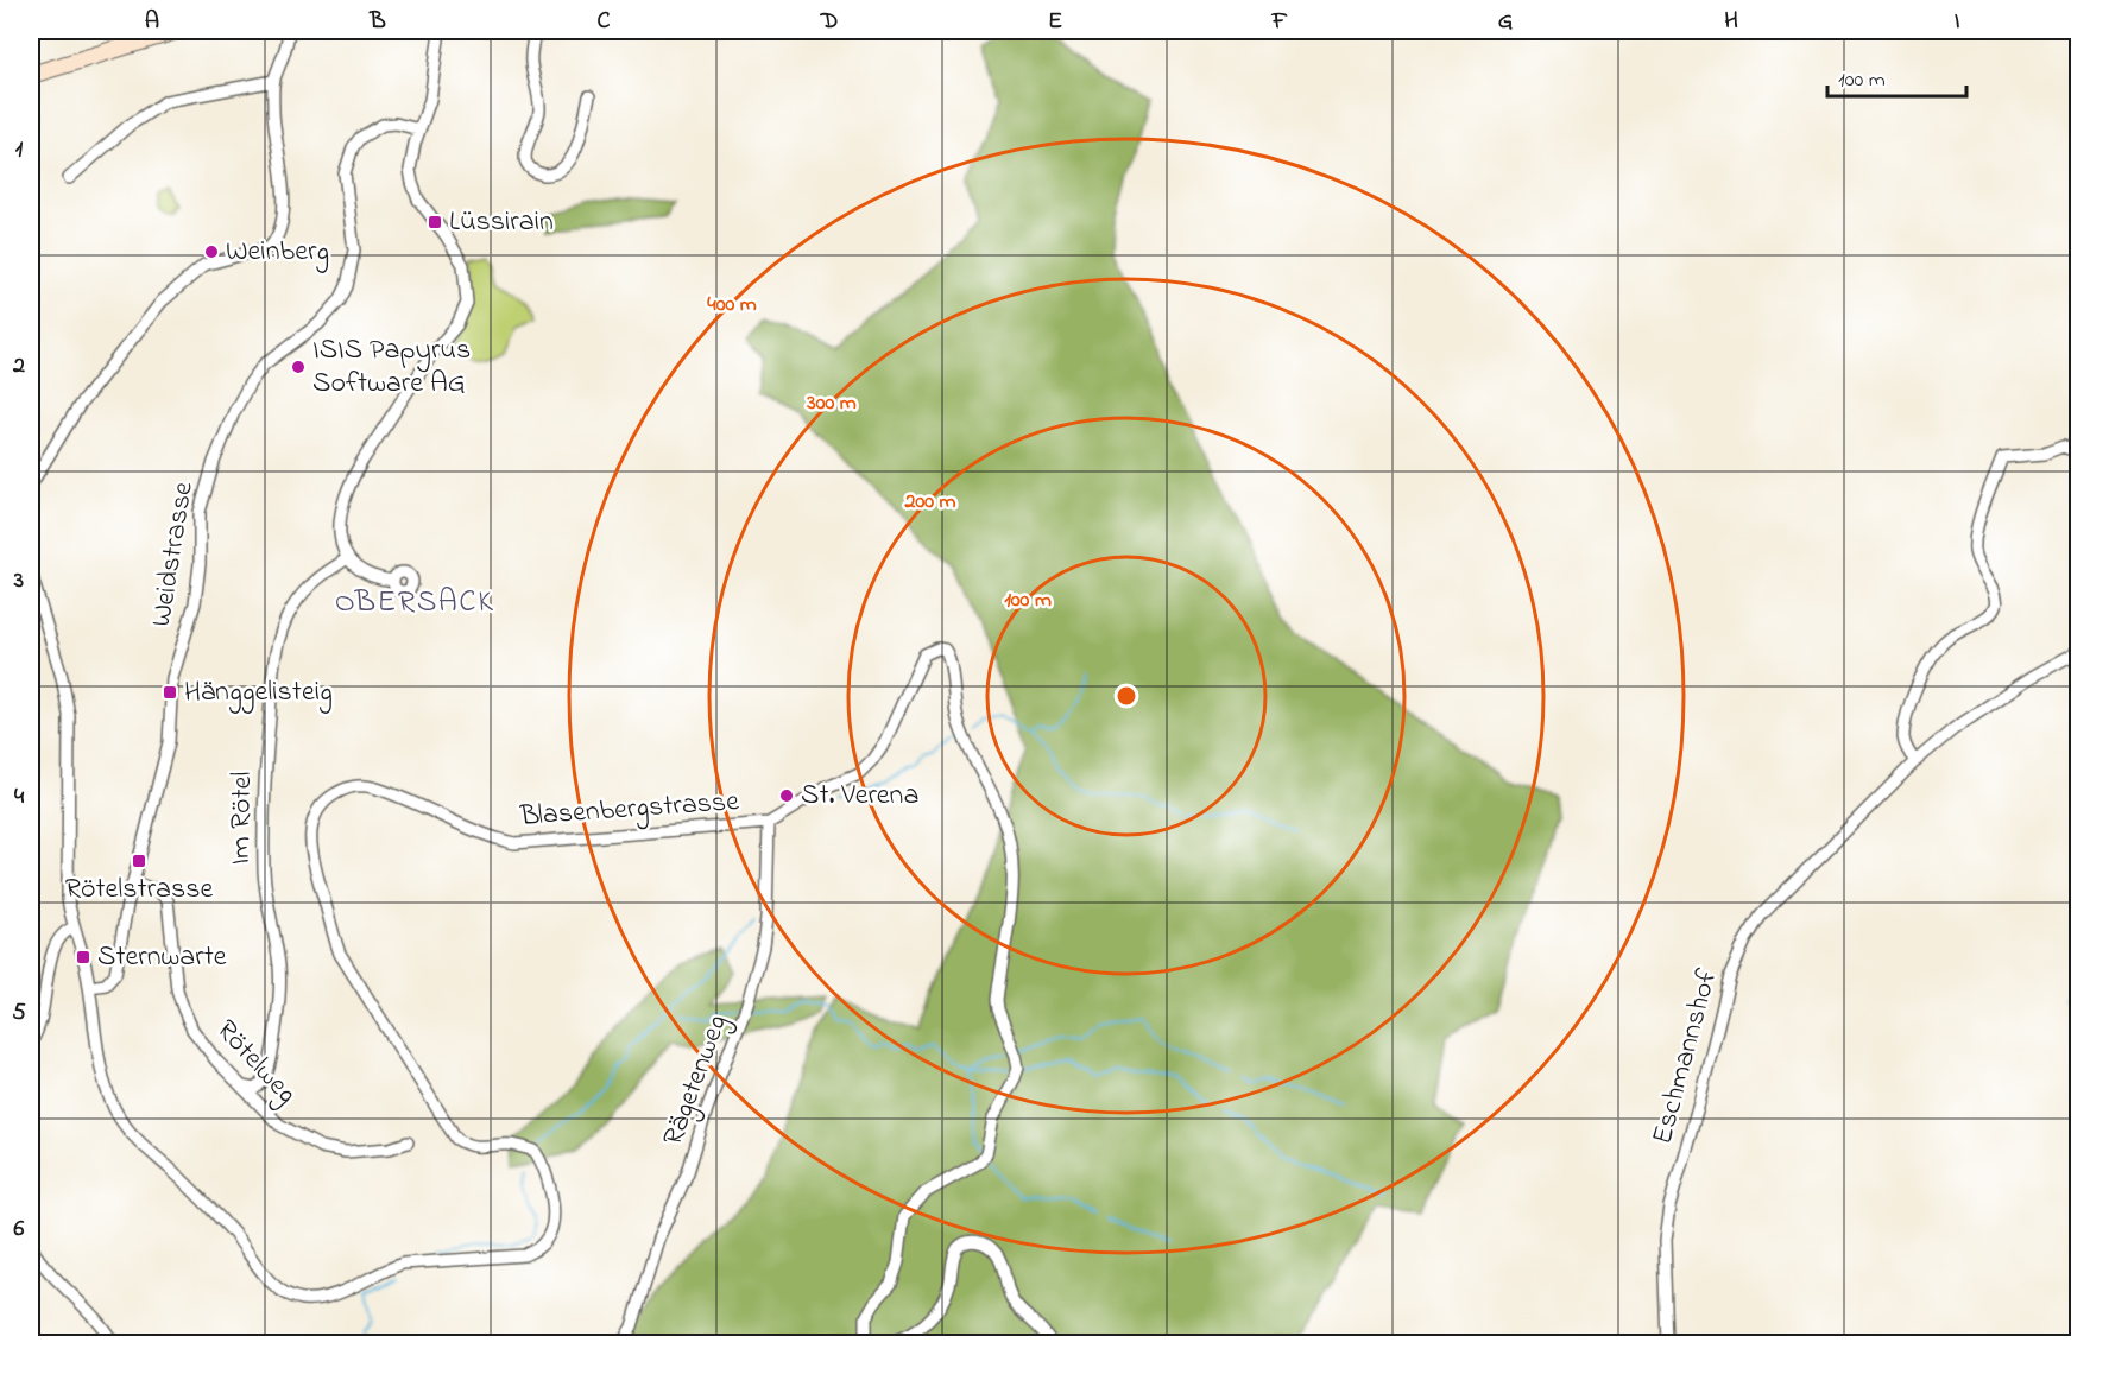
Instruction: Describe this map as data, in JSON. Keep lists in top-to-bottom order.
{
  "streets": {
    "street": [
      "Weidstrasse",
      "Blasenbergstrasse",
      "Im Rötel",
      "Eschmannshof",
      "Rötelweg",
      "Rägetenweg"
    ]
  },
  "crossings": [
    ["Weidstrasse", "Blasenbergstrasse"],
    ["Weidstrasse", "Rötelweg"],
    ["Blasenbergstrasse", "Rägetenweg"],
    ["Im Rötel", "Rötelweg"]
  ],
  "districts": ["OBERSACK"],
  "places": {
    "transit": [
      "Lüssirain",
      "Hänggelisteig",
      "Rötelstrasse",
      "Sternwarte"
    ],
    "other": ["Weinberg", "ISIS Papyrus Software AG", "St. Verena"]
  },
  "scale_bar": "100 m",
  "grid": {
    "columns": [
      "A",
      "B",
      "C",
      "D",
      "E",
      "F",
      "G",
      "H",
      "I"
    ],
    "rows": [
      "1",
      "2",
      "3",
      "4",
      "5",
      "6"
    ]
  },
  "rings": [
    "400 m",
    "300 m",
    "200 m",
    "100 m"
  ]
}
